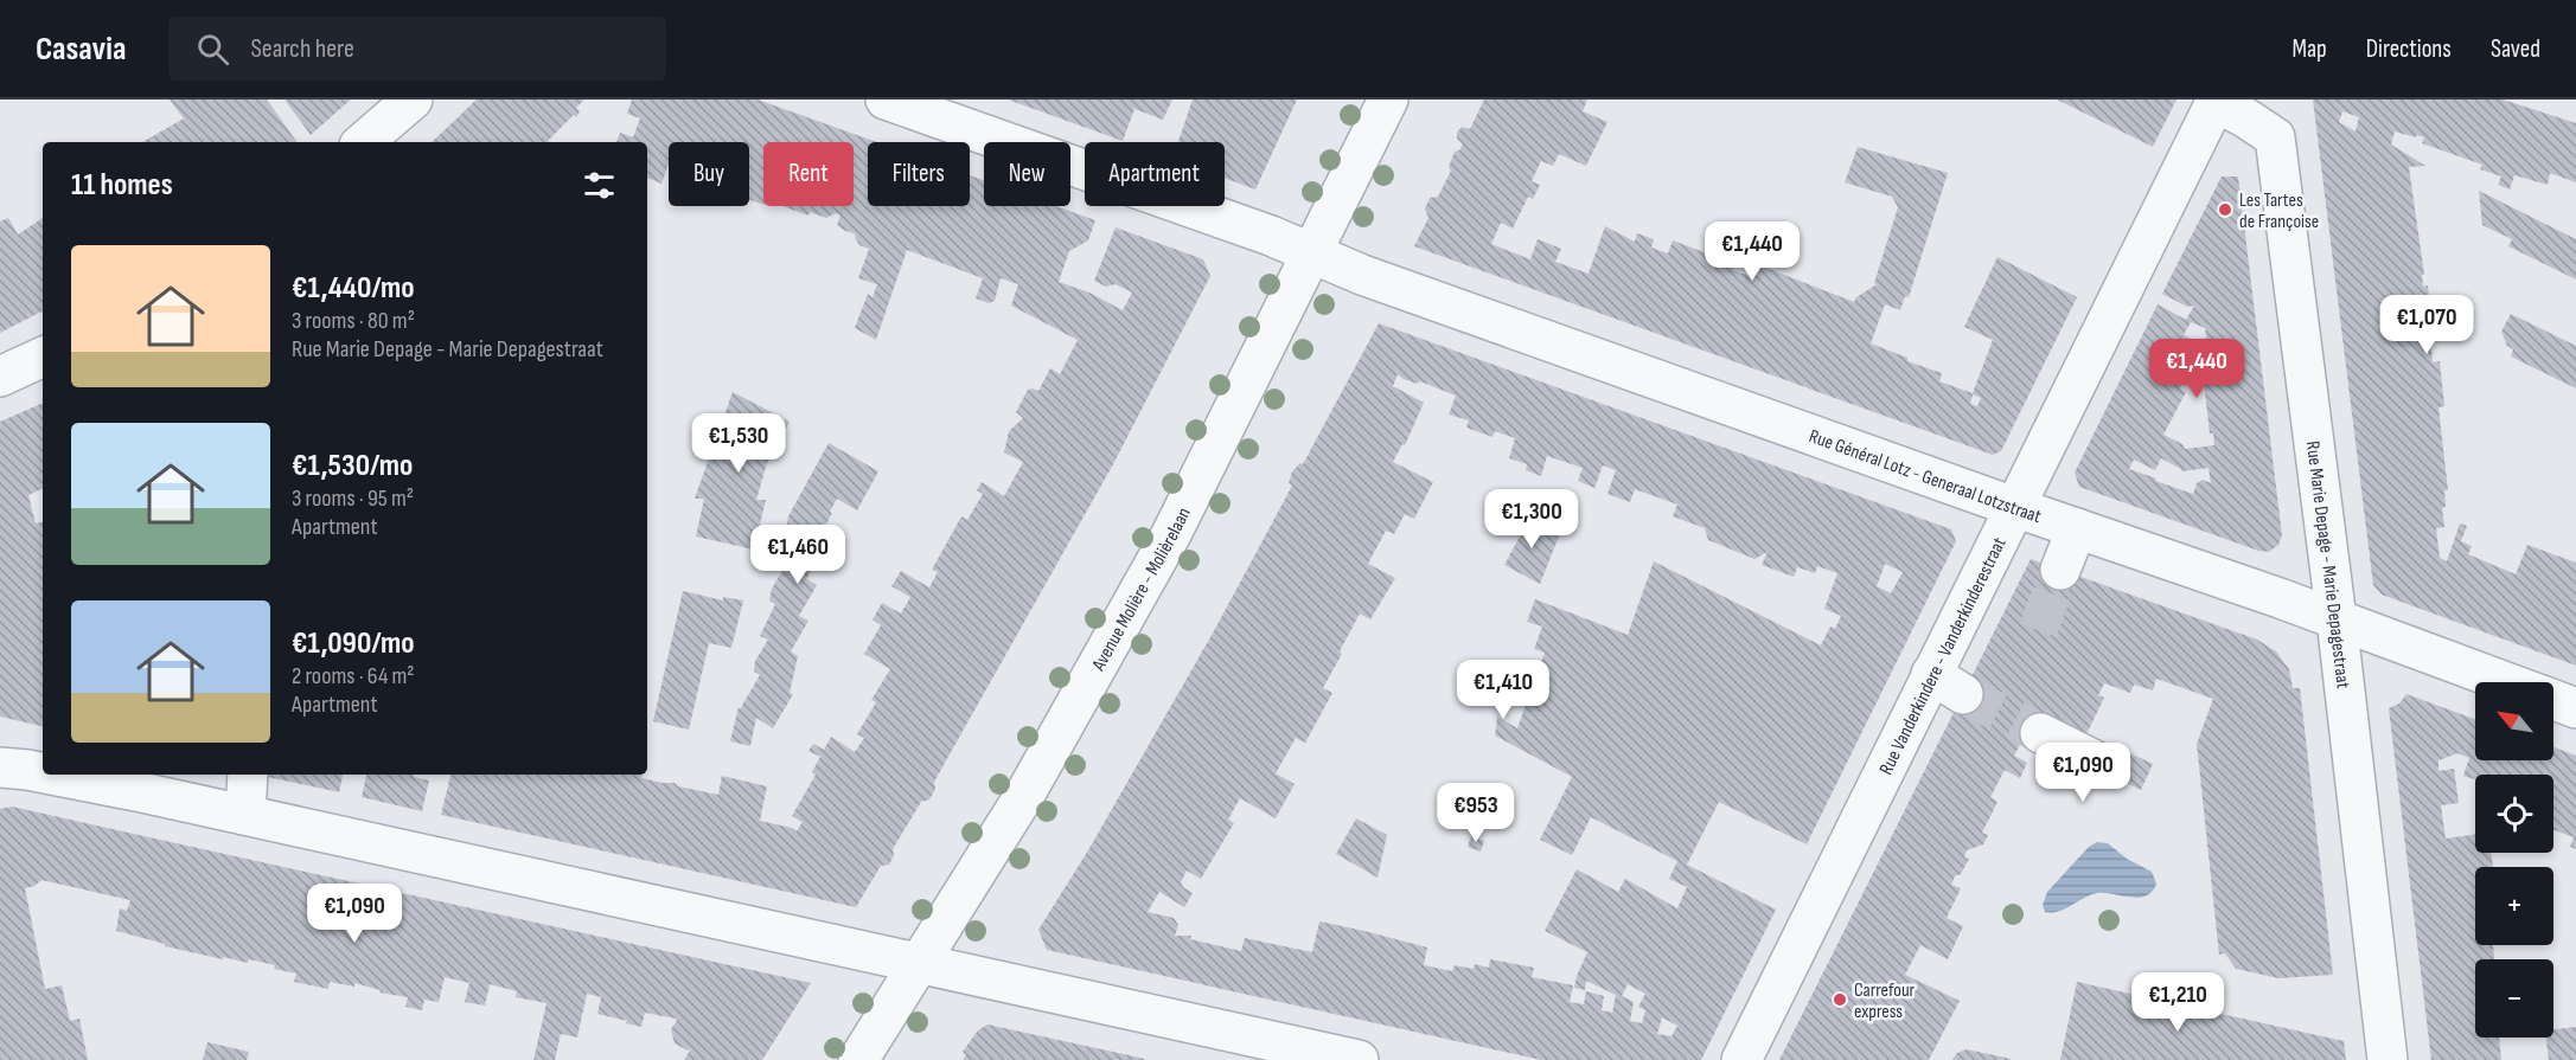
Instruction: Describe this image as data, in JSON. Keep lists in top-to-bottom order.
{
  "streets": {
    "street": [
      "Rue Général Lotz - Generaal Lotzstraat",
      "Rue Marie Depage - Marie Depagestraat",
      "Avenue Molière - Molièrelaan",
      "Rue Vanderkindere - Vanderkinderestraat"
    ]
  },
  "crossings": [
    ["Rue Général Lotz - Generaal Lotzstraat", "Rue Marie Depage - Marie Depagestraat"],
    ["Rue Général Lotz - Generaal Lotzstraat", "Avenue Molière - Molièrelaan"],
    ["Rue Général Lotz - Generaal Lotzstraat", "Rue Vanderkindere - Vanderkinderestraat"],
    ["Rue Marie Depage - Marie Depagestraat", "Rue Vanderkindere - Vanderkinderestraat"]
  ],
  "places": ["Les Tartes de Françoise", "Carrefour express"],
  "north": "top left",
  "page": {
    "header": "Casavia",
    "search": "Search here",
    "nav": ["Map", "Directions", "Saved"],
    "chip": [
      "Buy",
      "Rent",
      "Filters",
      "New",
      "Apartment"
    ],
    "heading": "11 homes",
    "price": [
      "€1,440",
      "€1,070",
      "€1,440",
      "€1,530",
      "€1,300",
      "€1,460",
      "€1,410",
      "€1,090",
      "€953",
      "€1,090",
      "€1,210"
    ],
    "list": [
      {
        "name": "€1,440/mo",
        "note": "3 rooms · 80 m² · Rue Marie Depage - Marie Depagestraat"
      },
      {
        "name": "€1,530/mo",
        "note": "3 rooms · 95 m² · Apartment"
      },
      {
        "name": "€1,090/mo",
        "note": "2 rooms · 64 m² · Apartment"
      }
    ],
    "map_buttons": ["+", "−"]
  }
}
